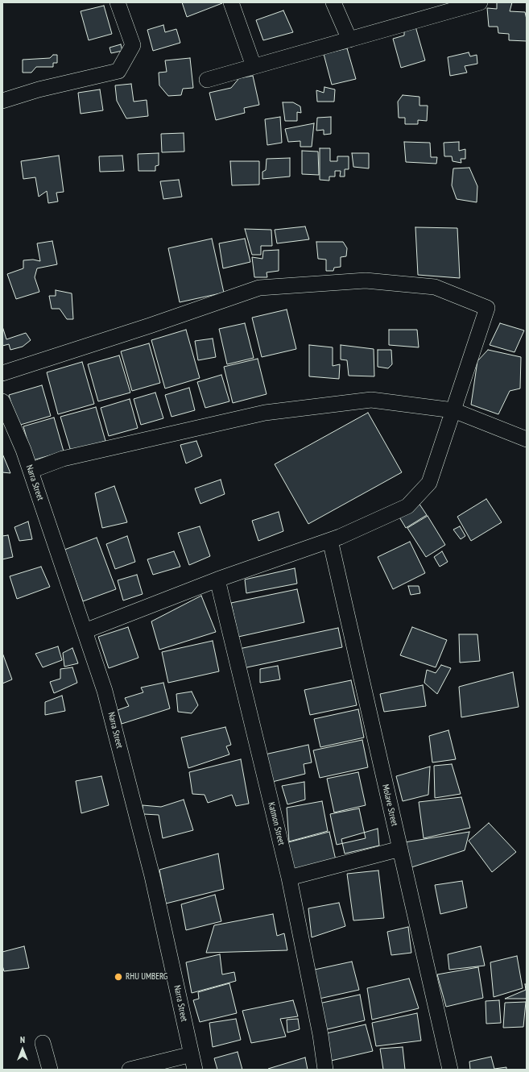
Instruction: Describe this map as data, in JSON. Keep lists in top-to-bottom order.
{
  "streets": {
    "street": ["Narra Street", "Molave Street", "Katmon Street"]
  },
  "places": ["RHU UMBERG"],
  "north": "top"
}
